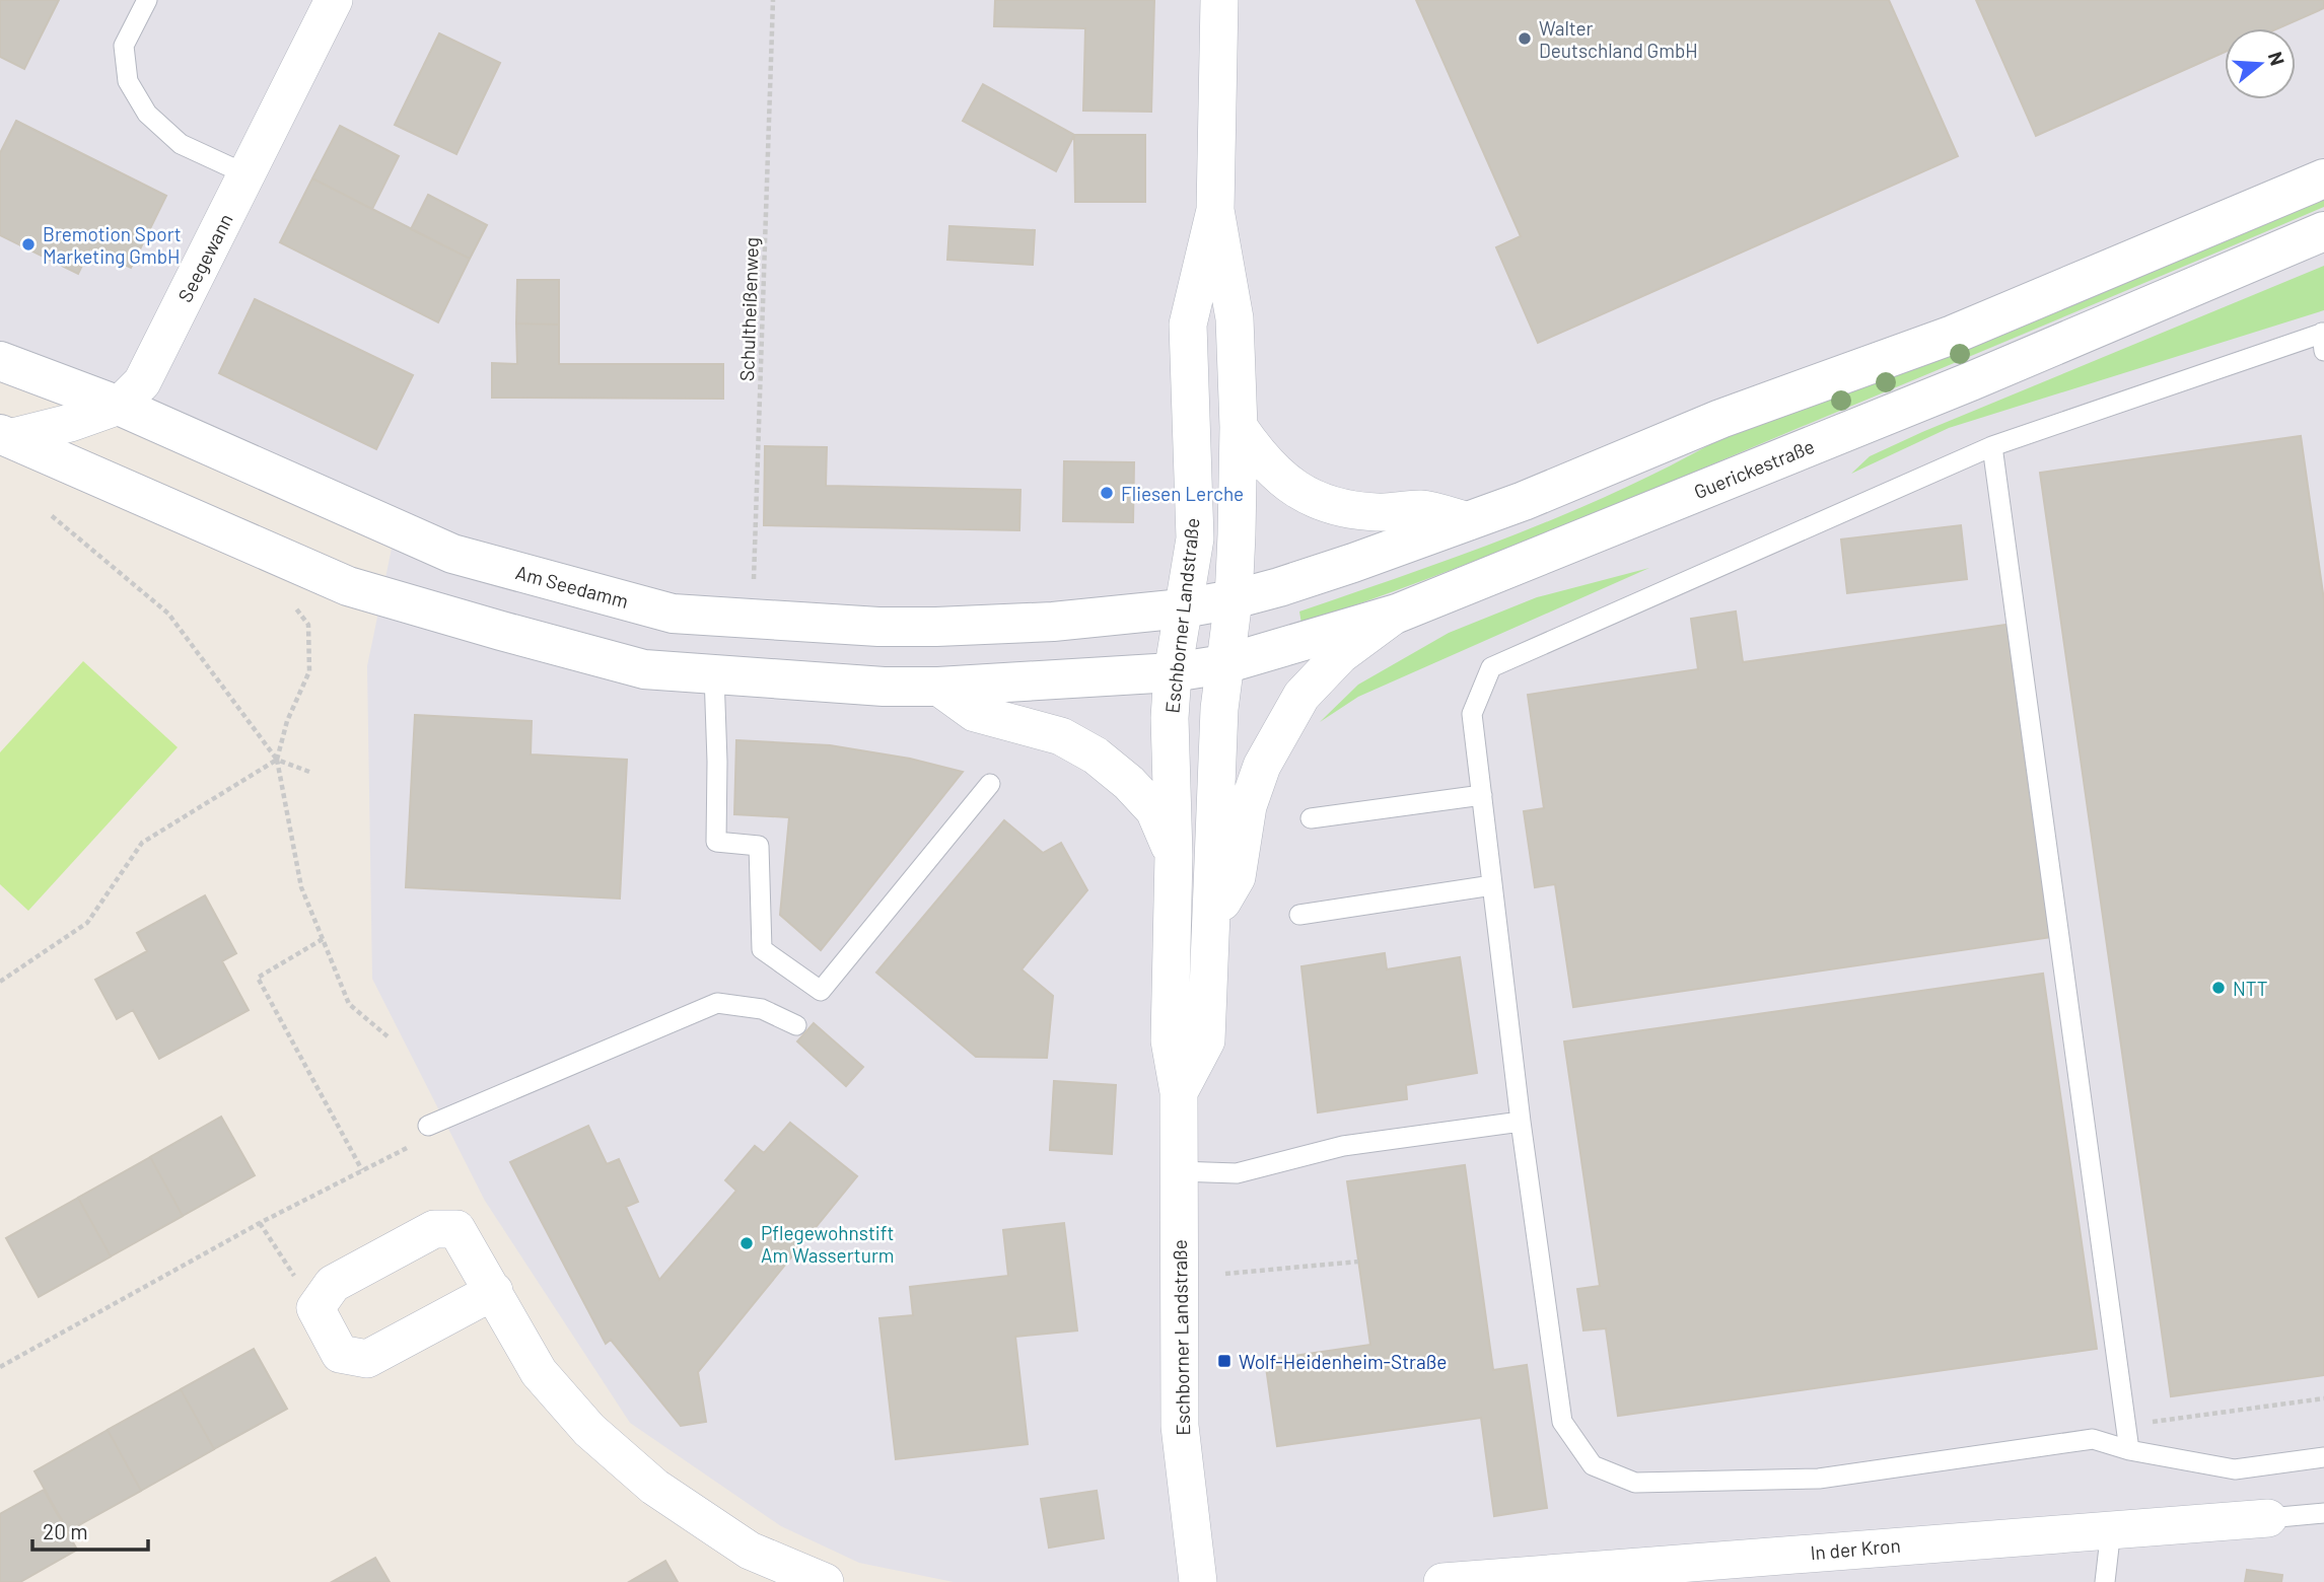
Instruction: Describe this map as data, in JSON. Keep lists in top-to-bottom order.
{
  "streets": {
    "main road": ["Guerickestraße", "Am Seedamm"],
    "street": ["Seegewann", "Eschborner Landstraße", "In der Kron"],
    "path": ["Schultheißenweg"]
  },
  "crossings": [
    ["Seegewann", "Am Seedamm"],
    ["Schultheißenweg", "Am Seedamm"],
    ["Guerickestraße", "Eschborner Landstraße"],
    ["Am Seedamm", "Eschborner Landstraße"]
  ],
  "places": {
    "other": [
      "Walter Deutschland GmbH",
      "Bremotion Sport Marketing GmbH",
      "Fliesen Lerche",
      "NTT",
      "Pflegewohnstift Am Wasserturm"
    ],
    "transit": ["Wolf-Heidenheim-Straße"]
  },
  "scale_bar": "20 m",
  "north": "right"
}
